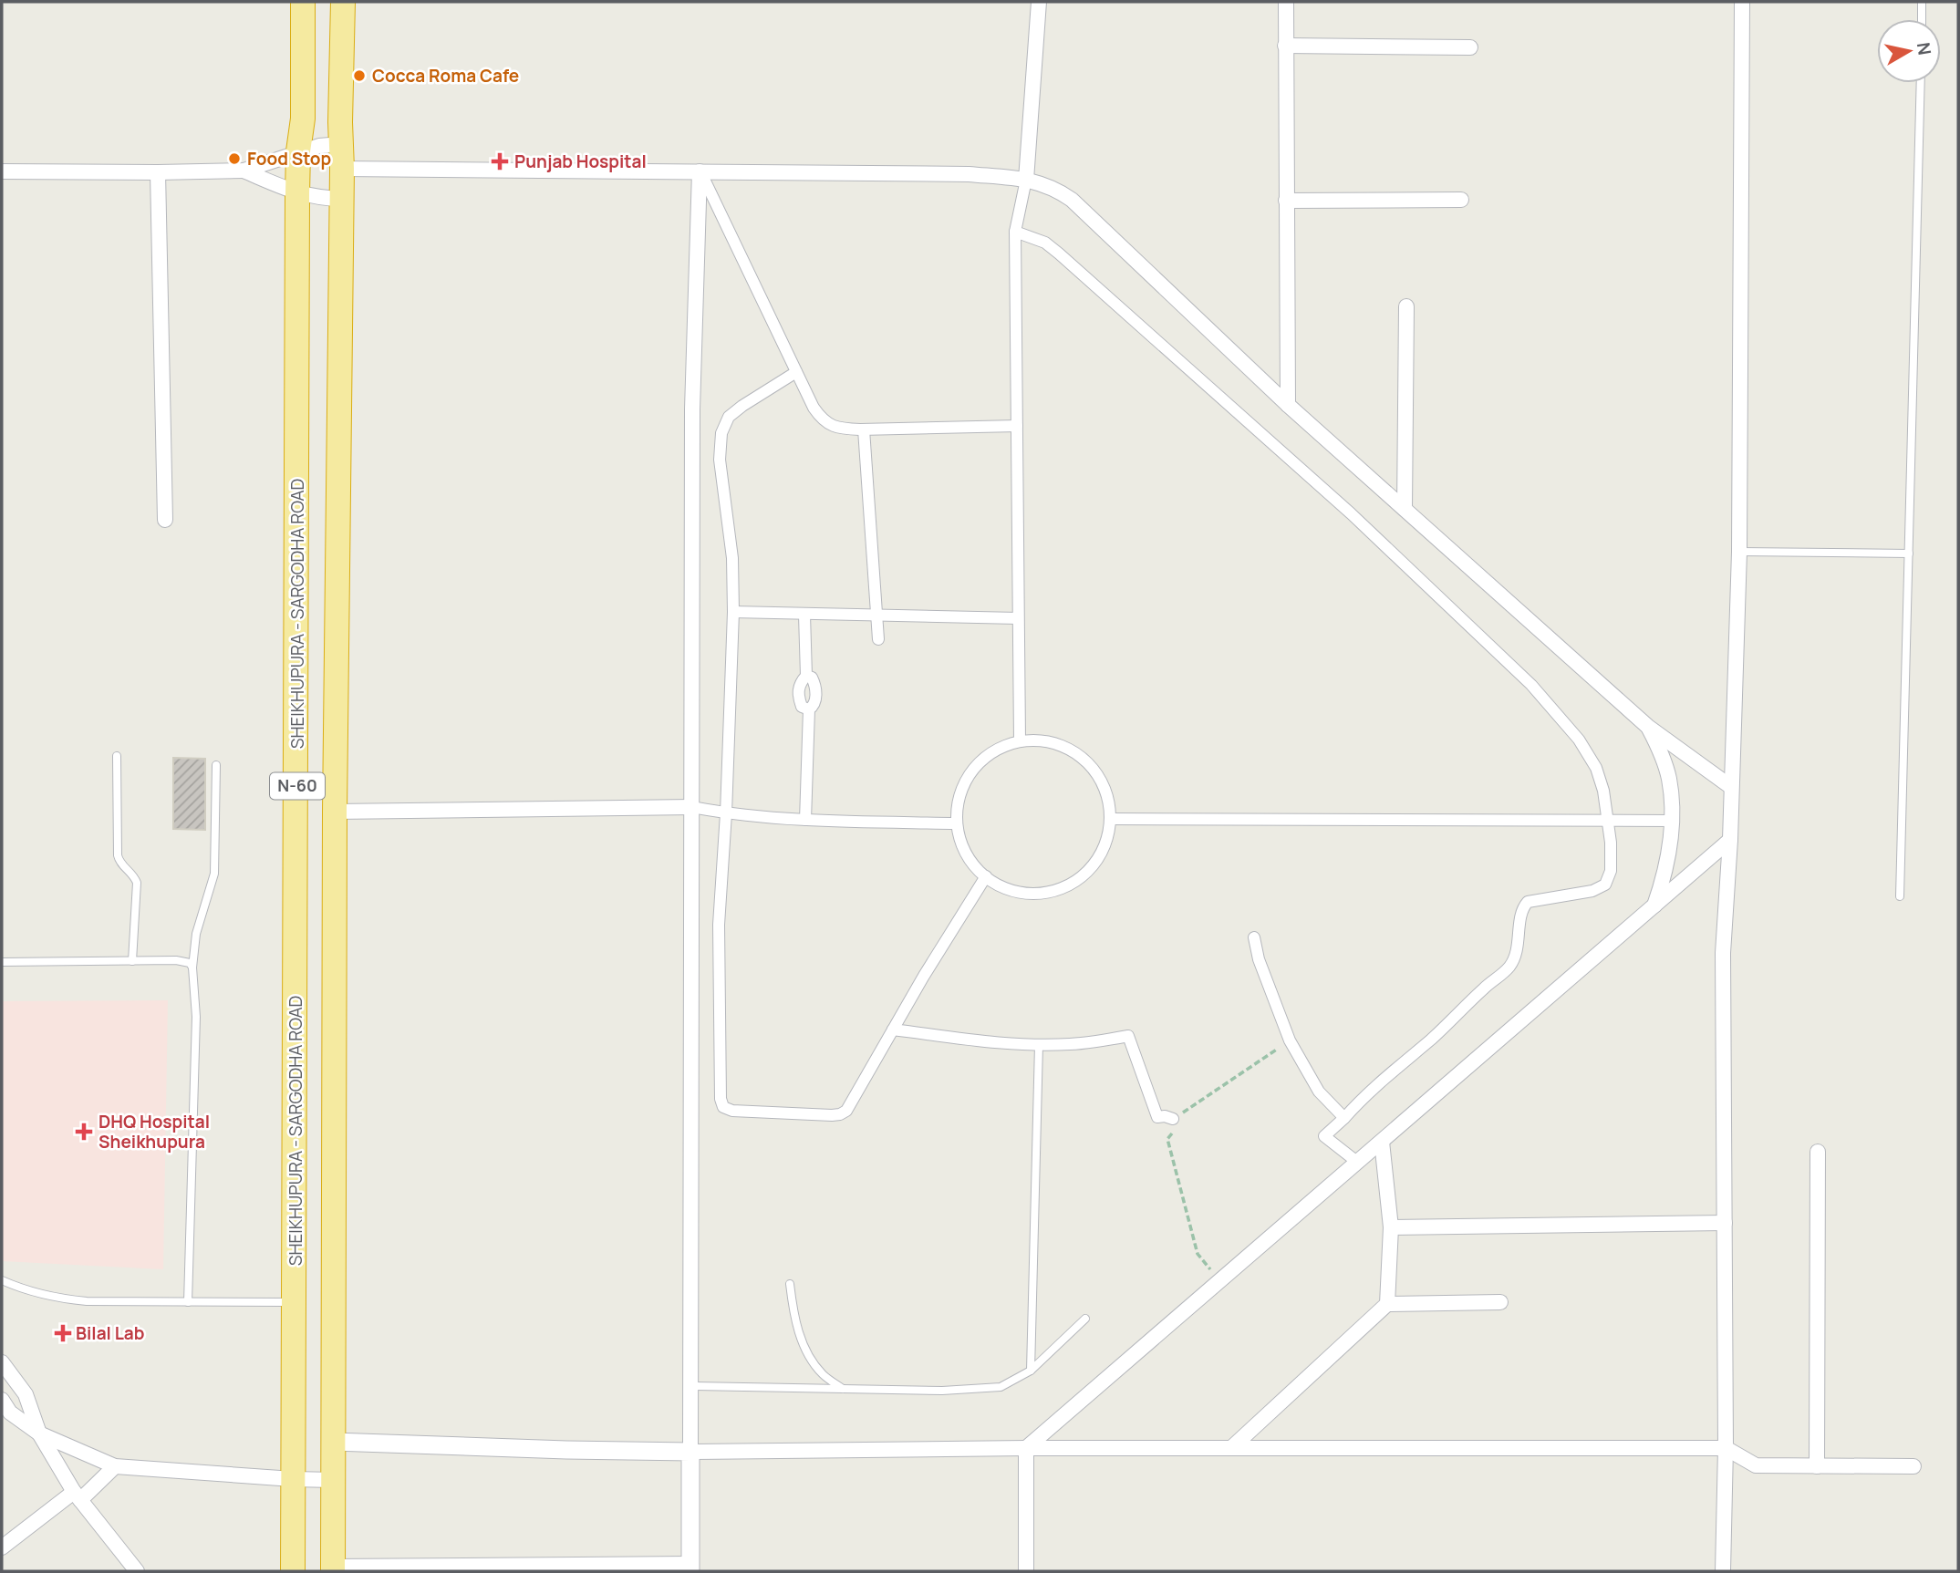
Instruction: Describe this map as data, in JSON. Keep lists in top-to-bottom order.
{
  "streets": {
    "highway": ["SHEIKHUPURA - SARGODHA ROAD", "N-60"]
  },
  "places": {
    "other": ["Cocca Roma Cafe", "Food Stop"],
    "health": ["Punjab Hospital", "DHQ Hospital Sheikhupura", "Bilal Lab"]
  },
  "north": "right"
}
